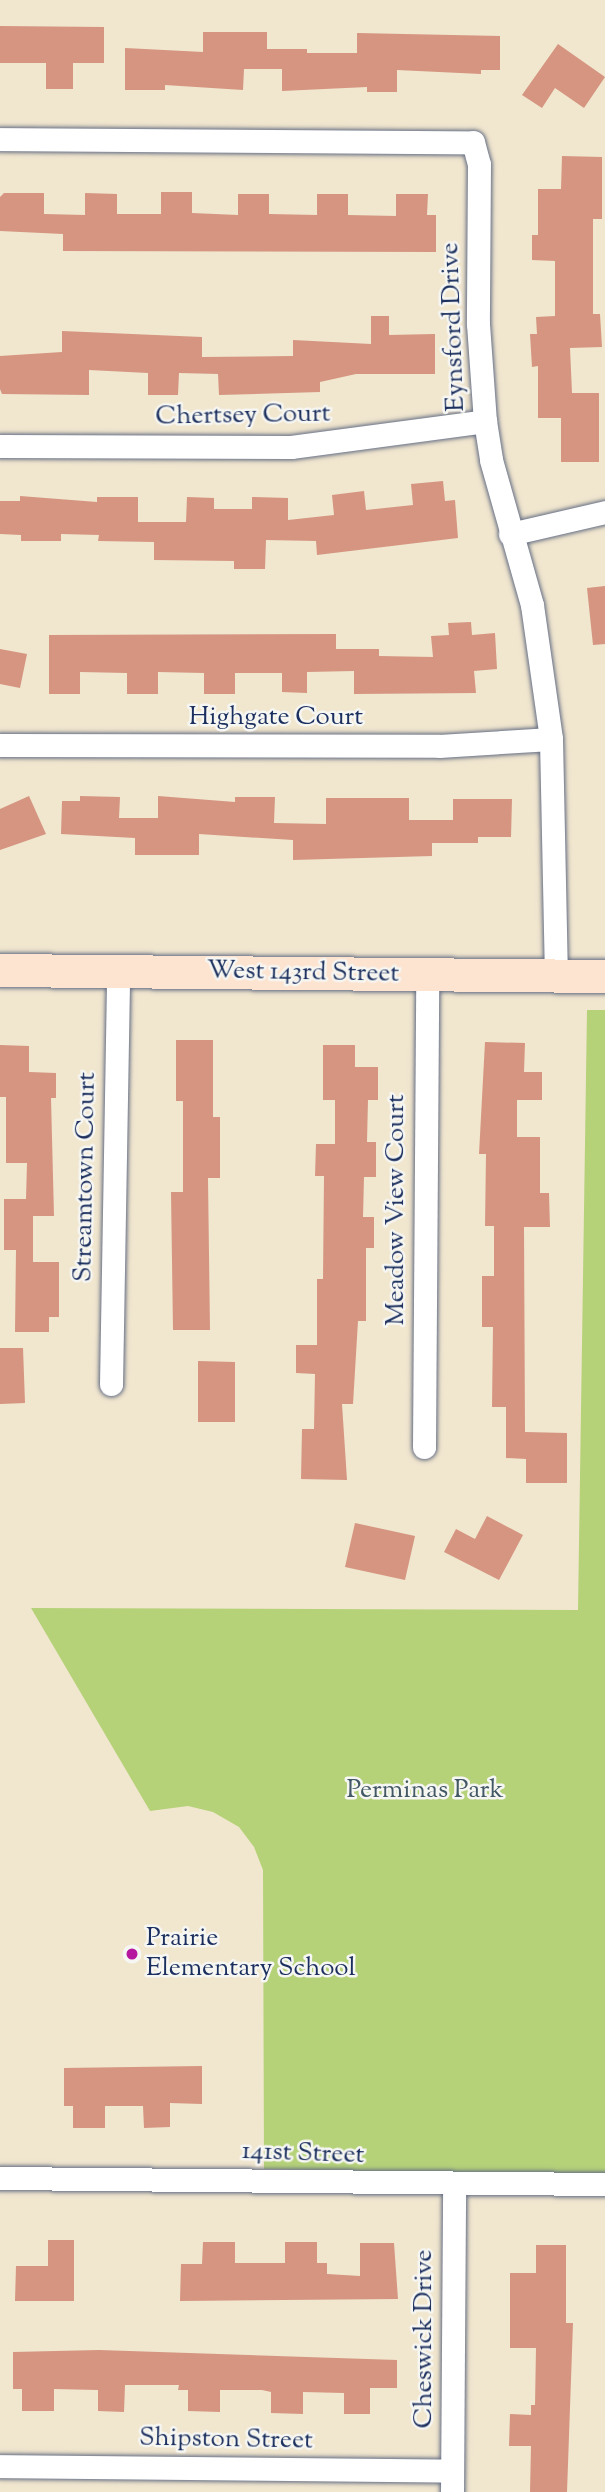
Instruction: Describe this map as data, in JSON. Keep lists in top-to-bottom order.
{
  "streets": {
    "main road": ["West 143rd Street"],
    "street": [
      "Eynsford Drive",
      "Chertsey Court",
      "Highgate Court",
      "Streamtown Court",
      "Meadow View Court",
      "141st Street",
      "Cheswick Drive",
      "Shipston Street"
    ]
  },
  "crossings": [
    ["Eynsford Drive", "Chertsey Court"],
    ["Eynsford Drive", "Highgate Court"],
    ["Eynsford Drive", "West 143rd Street"],
    ["West 143rd Street", "Streamtown Court"],
    ["West 143rd Street", "Meadow View Court"],
    ["141st Street", "Cheswick Drive"],
    ["Cheswick Drive", "Shipston Street"]
  ],
  "parks": ["Perminas Park"],
  "places": ["Prairie Elementary School"]
}
